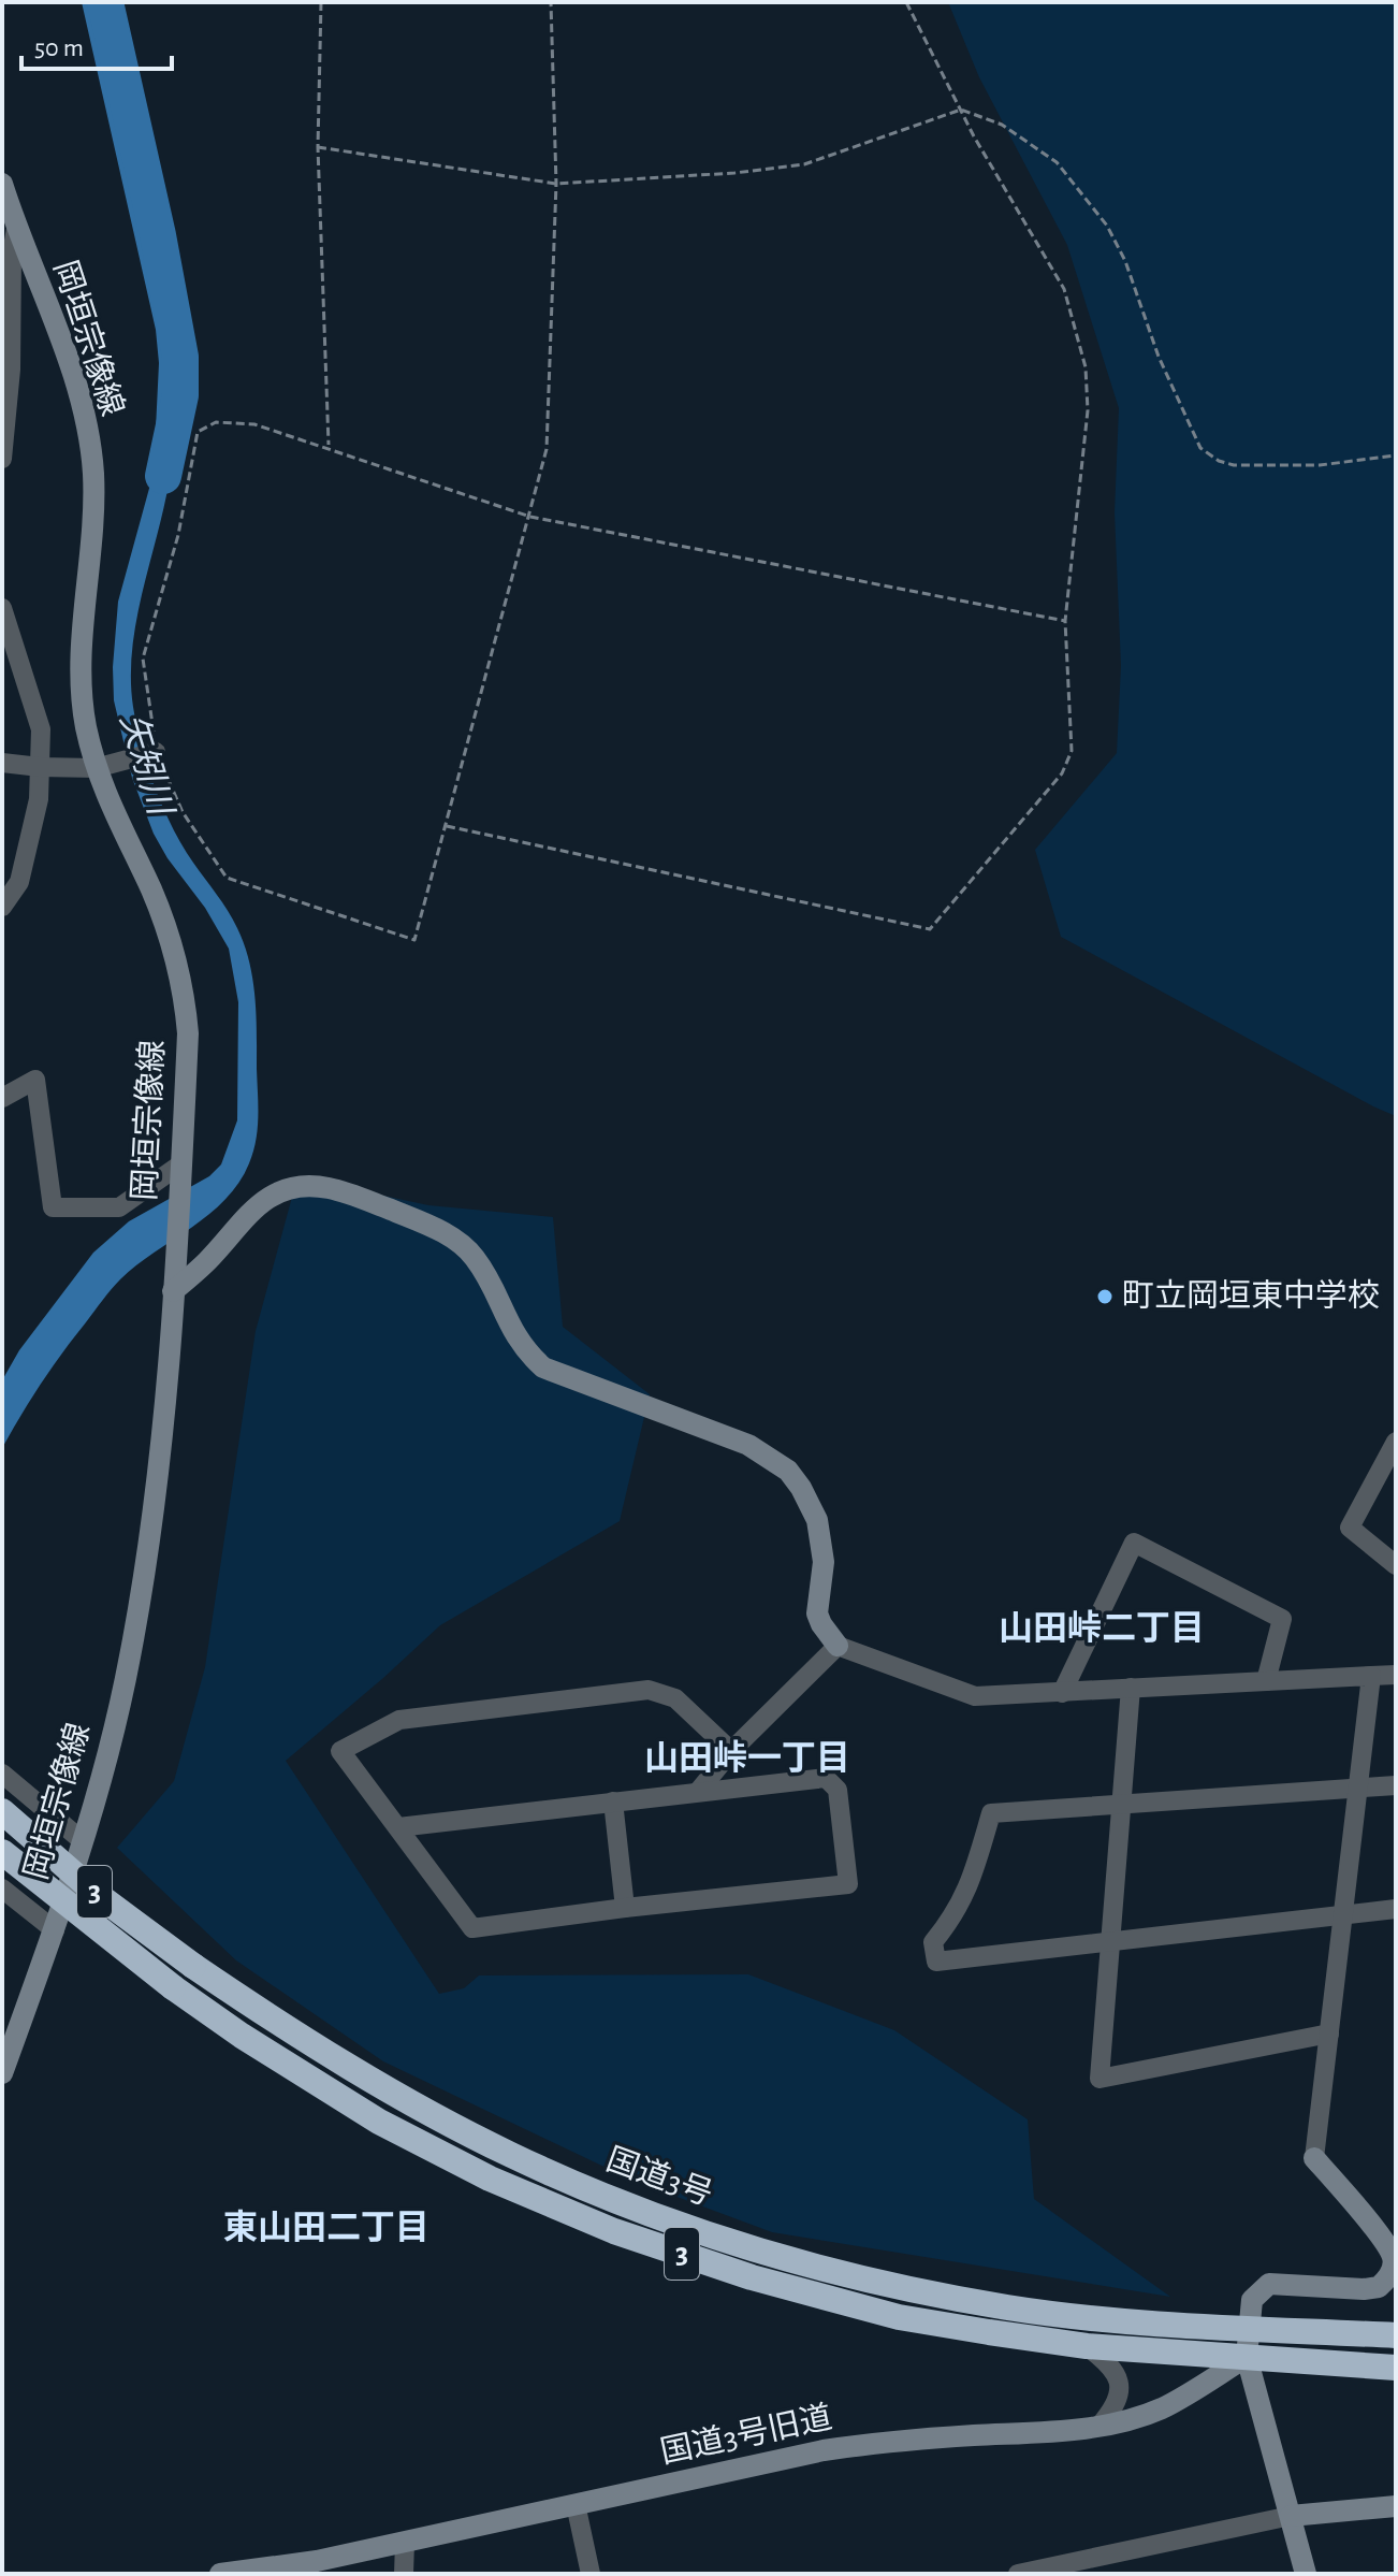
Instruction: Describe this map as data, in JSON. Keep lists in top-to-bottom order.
{
  "streets": {
    "highway": ["3", "国道3号"],
    "street": ["岡垣宗像線", "国道3号旧道"]
  },
  "crossings": [
    ["国道3号", "国道3号旧道"]
  ],
  "districts": ["山田峠二丁目", "山田峠一丁目", "東山田二丁目"],
  "water": ["矢矧川"],
  "places": ["町立岡垣東中学校"],
  "scale_bar": "50 m"
}
